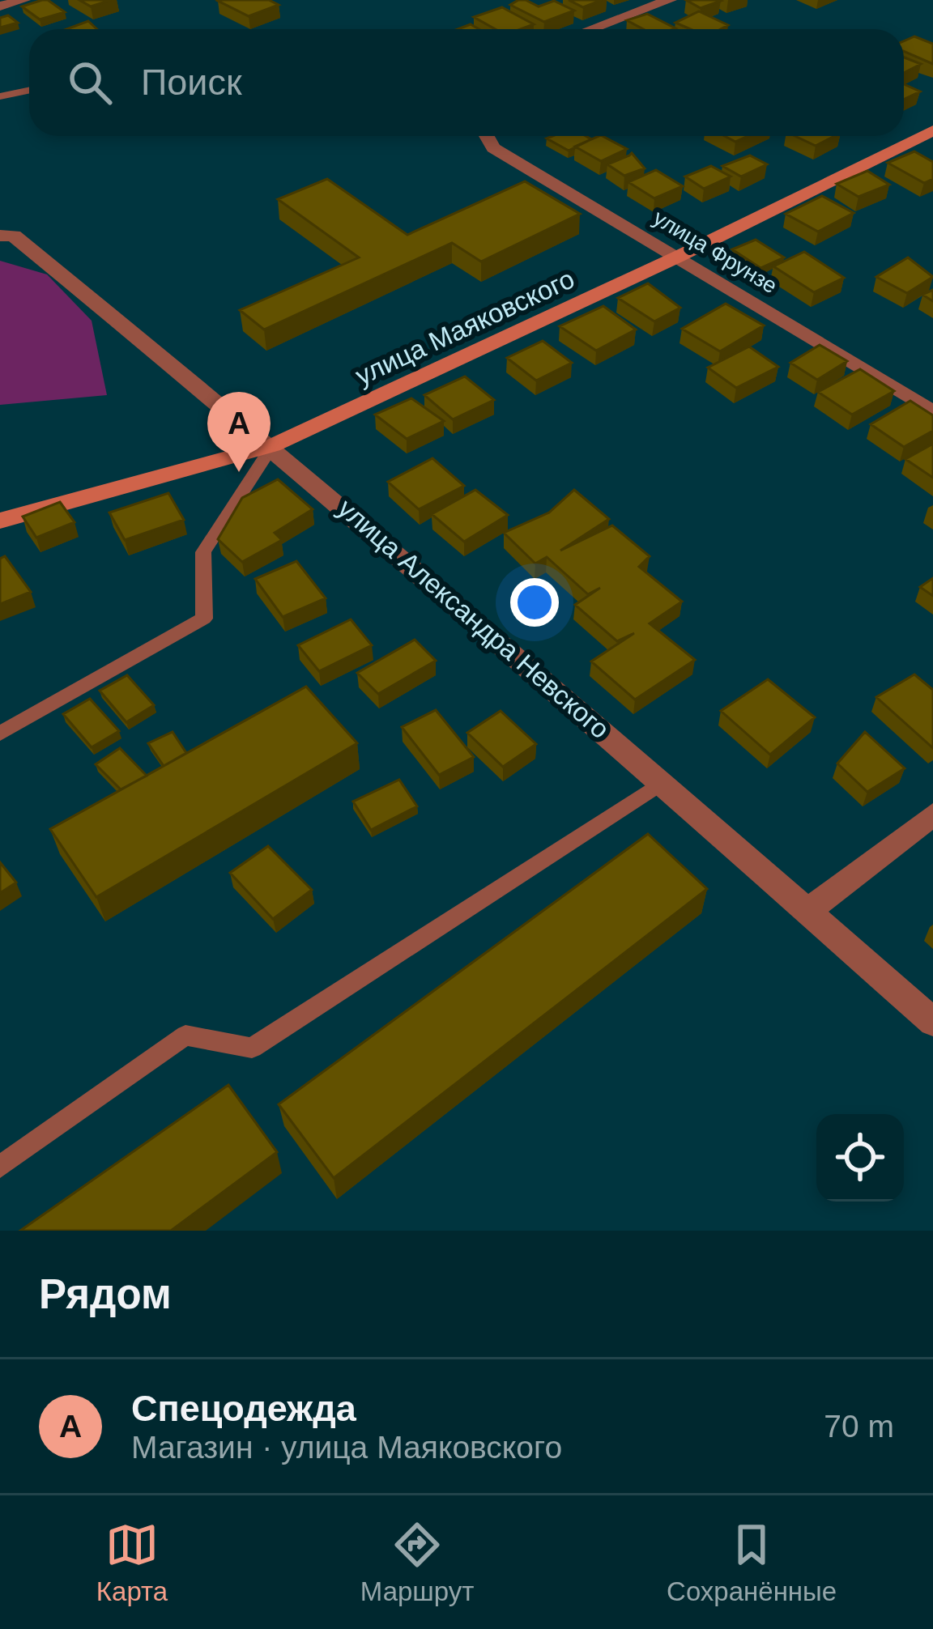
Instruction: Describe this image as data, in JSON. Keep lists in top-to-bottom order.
{
  "streets": {
    "street": ["улица Фрунзе", "улица Маяковского", "улица Александра Невского"]
  },
  "crossings": [
    ["улица Фрунзе", "улица Маяковского"],
    ["улица Маяковского", "улица Александра Невского"]
  ],
  "page": {
    "search": "Поиск",
    "pins": "A",
    "heading": "Рядом",
    "list": [
      {
        "mark": "A",
        "name": "Спецодежда",
        "note": "Магазин · улица Маяковского",
        "value": "70 m"
      }
    ],
    "nav": ["Карта", "Маршрут", "Сохранённые"]
  }
}
